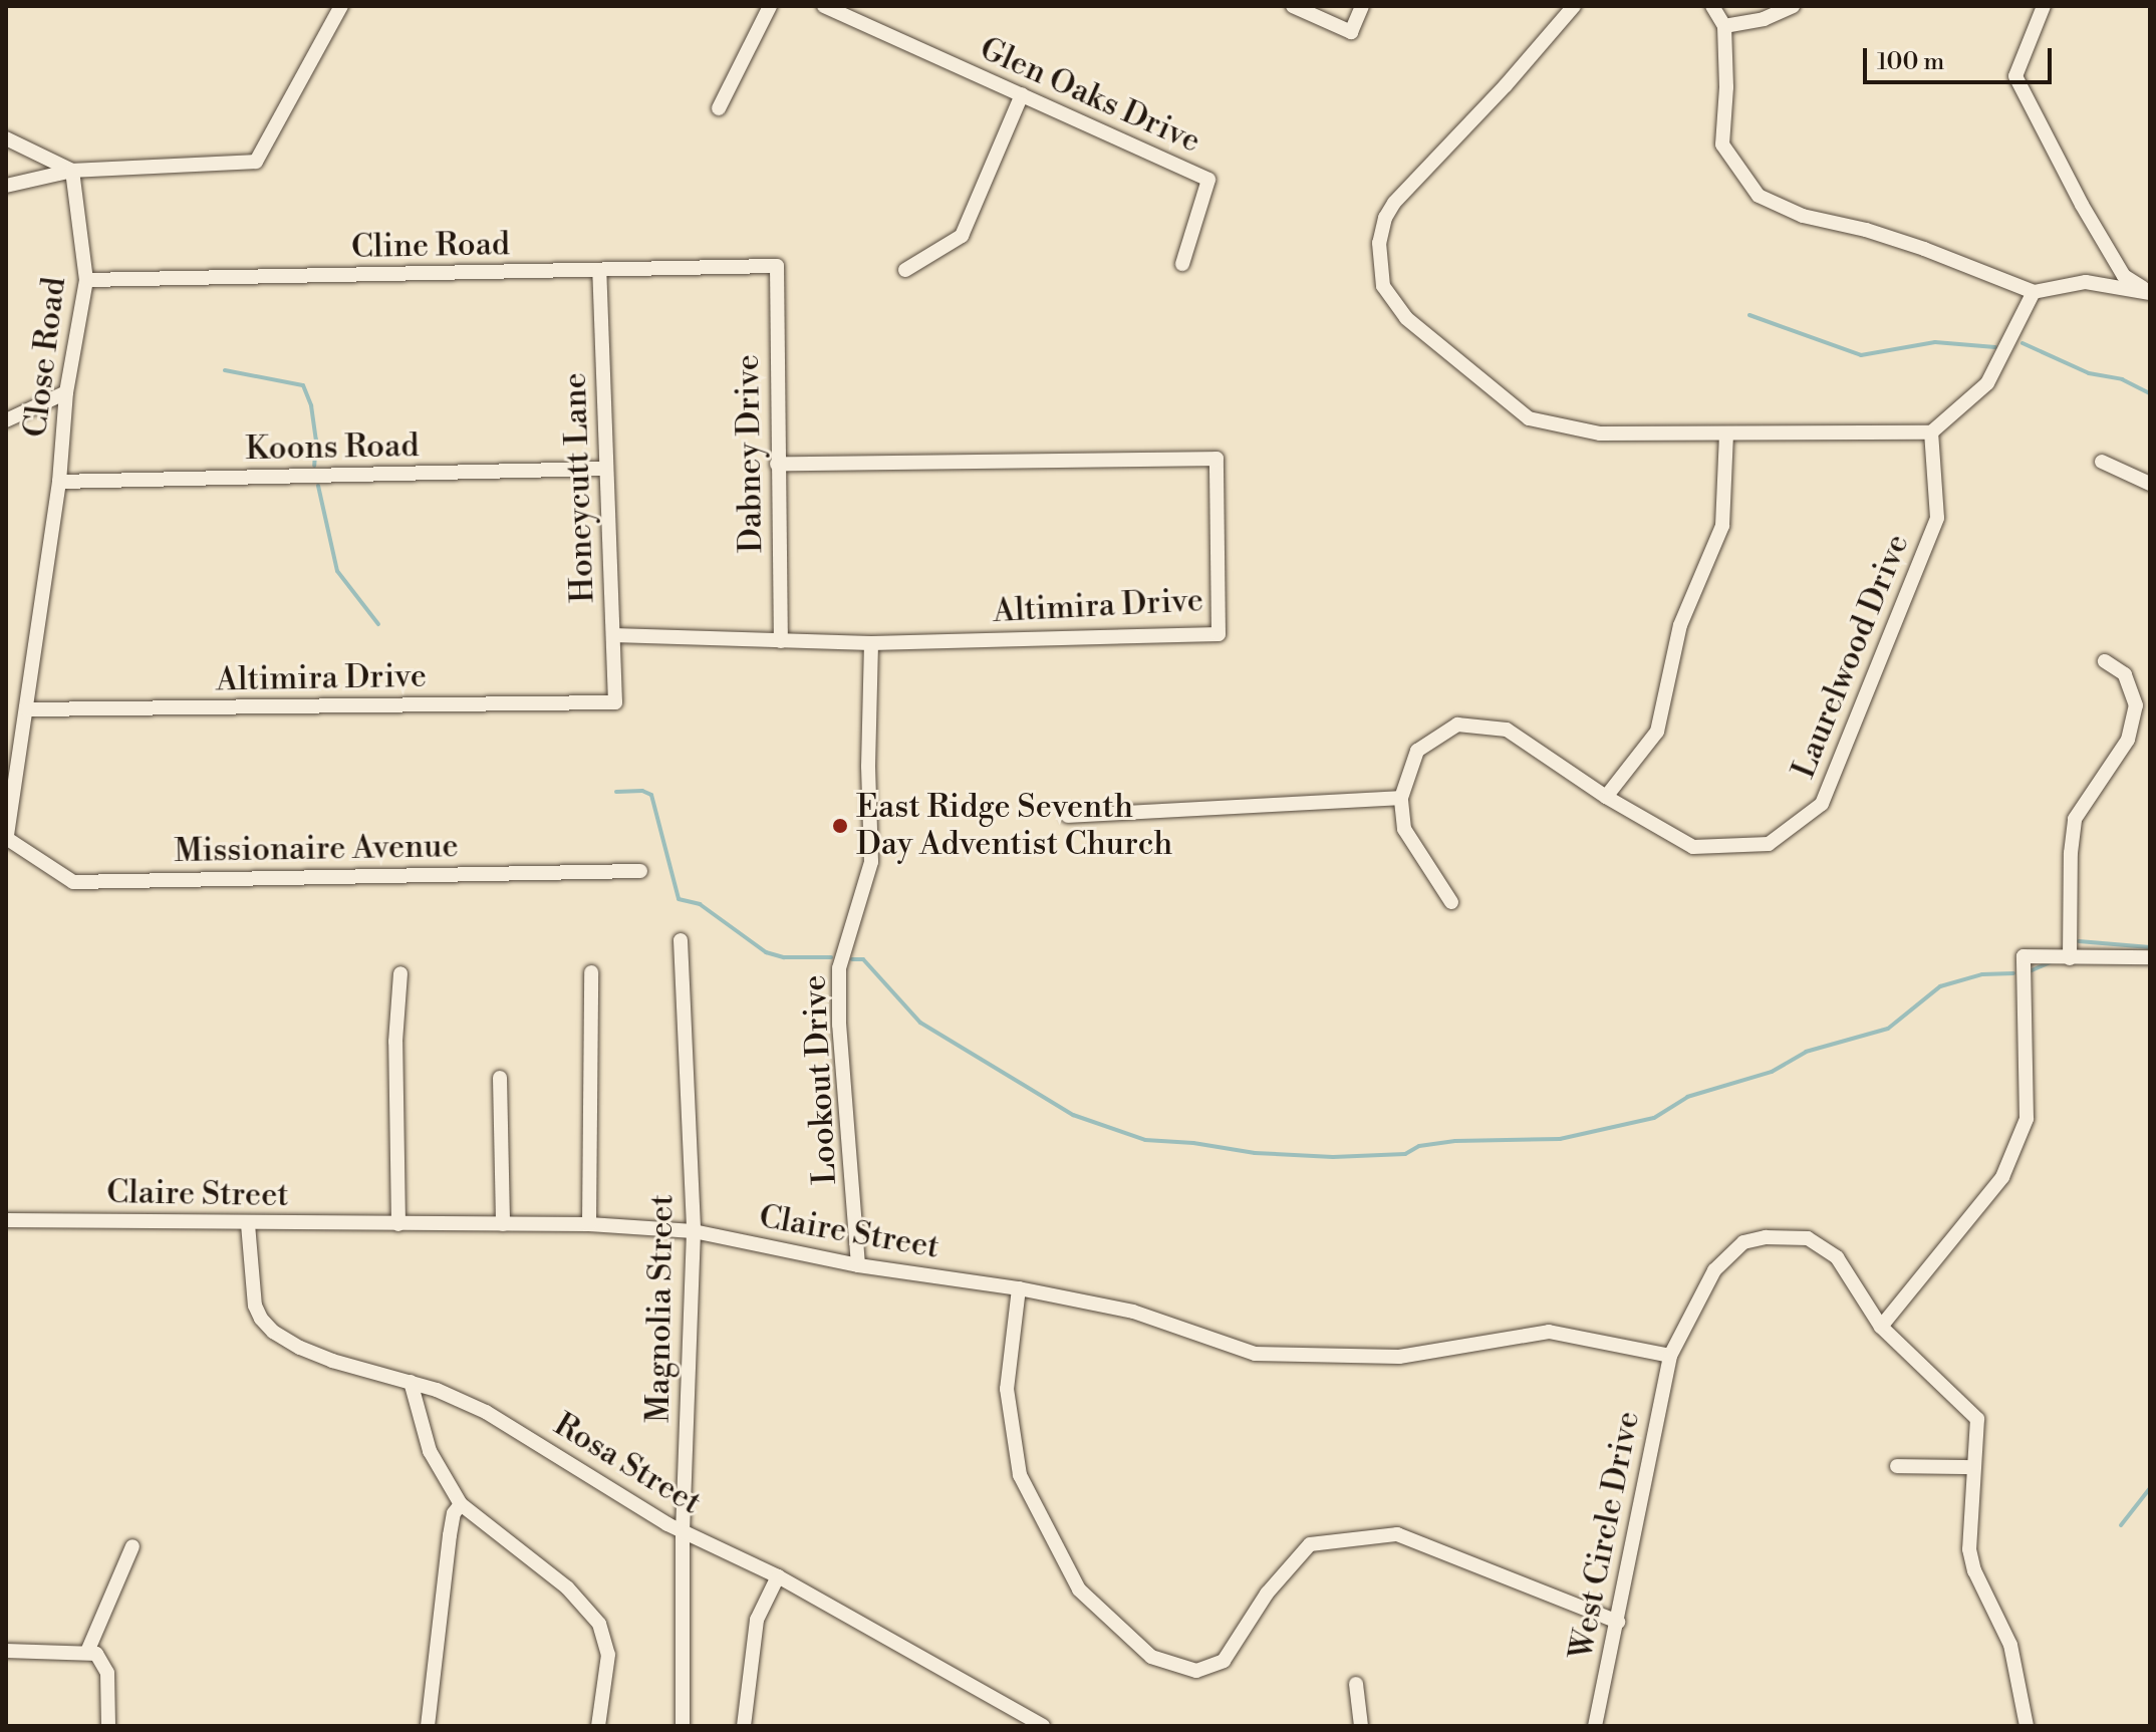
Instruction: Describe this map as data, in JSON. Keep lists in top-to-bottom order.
{
  "streets": {
    "street": [
      "Glen Oaks Drive",
      "Cline Road",
      "Close Road",
      "Koons Road",
      "Dabney Drive",
      "Honeycutt Lane",
      "Altimira Drive",
      "Laurelwood Drive",
      "Missionaire Avenue",
      "Lookout Drive",
      "Claire Street",
      "Magnolia Street",
      "Rosa Street",
      "West Circle Drive"
    ]
  },
  "crossings": [
    ["Cline Road", "Close Road"],
    ["Cline Road", "Dabney Drive"],
    ["Cline Road", "Honeycutt Lane"],
    ["Close Road", "Koons Road"],
    ["Close Road", "Altimira Drive"],
    ["Close Road", "Missionaire Avenue"],
    ["Koons Road", "Honeycutt Lane"],
    ["Dabney Drive", "Altimira Drive"],
    ["Honeycutt Lane", "Altimira Drive"],
    ["Altimira Drive", "Lookout Drive"],
    ["Lookout Drive", "Claire Street"],
    ["Claire Street", "Magnolia Street"],
    ["Claire Street", "Rosa Street"],
    ["Claire Street", "West Circle Drive"],
    ["Magnolia Street", "Rosa Street"]
  ],
  "places": ["East Ridge Seventh Day Adventist Church"],
  "scale_bar": "100 m"
}
